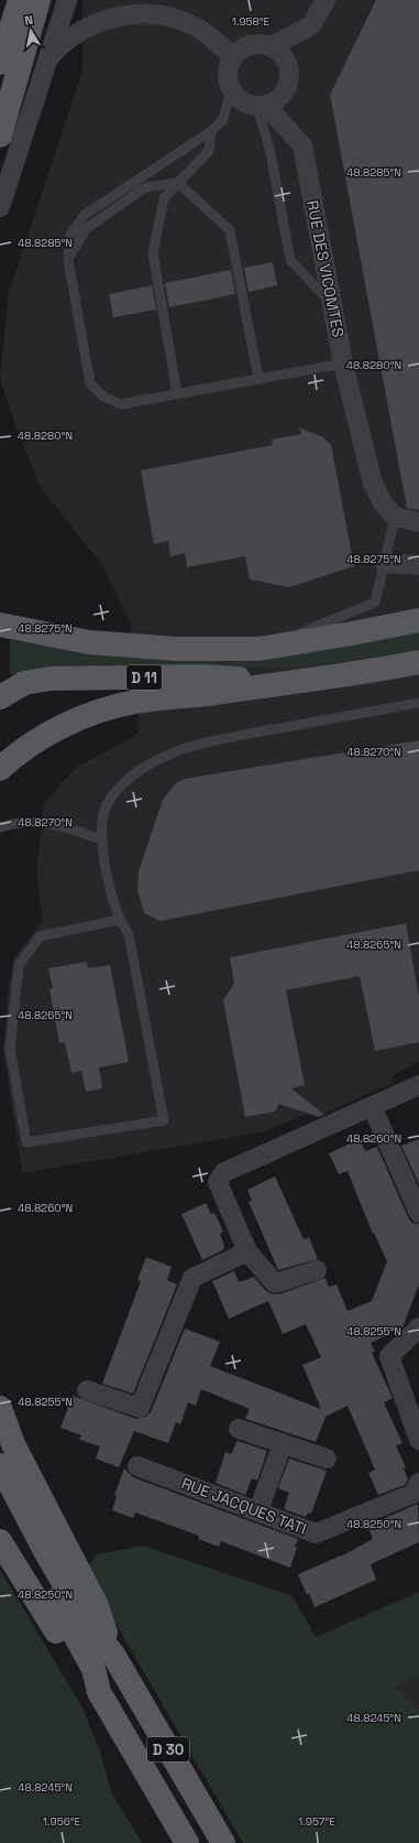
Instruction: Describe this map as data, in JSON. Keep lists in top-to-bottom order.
{
  "streets": {
    "main road": ["D 11", "D 30"],
    "street": ["RUE DES VICOMTES", "RUE JACQUES TATI"]
  },
  "north": "top",
  "coordinates": [
    "1.958°E",
    "48.8285°N",
    "48.8280°N",
    "48.8275°N",
    "48.8270°N",
    "48.8265°N",
    "48.8260°N",
    "48.8255°N",
    "48.8250°N",
    "48.8245°N",
    "1.956°E",
    "1.957°E"
  ]
}
